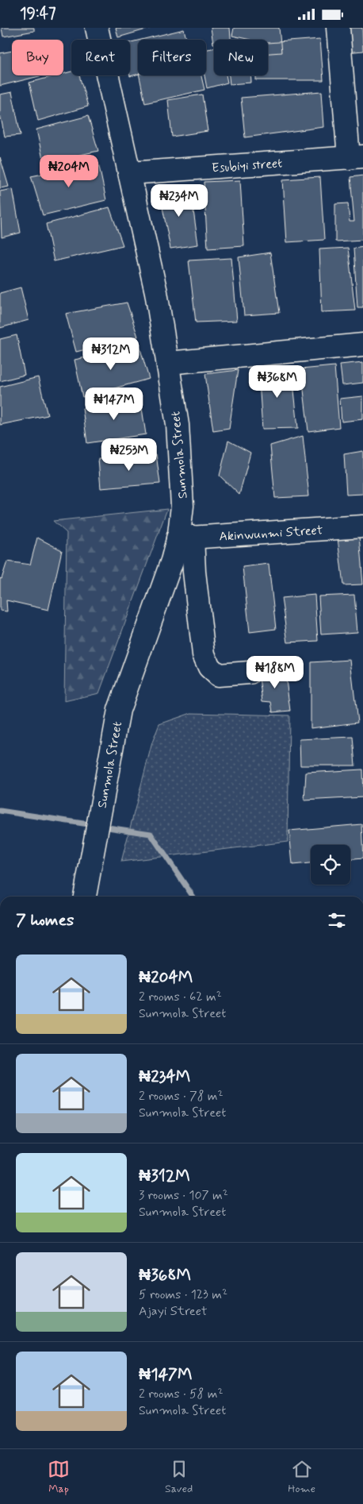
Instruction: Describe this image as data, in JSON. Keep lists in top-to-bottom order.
{
  "streets": {
    "street": ["Esubiyi street", "Sunmola Street", "Akinwunmi Street"]
  },
  "crossings": [
    ["Esubiyi street", "Sunmola Street"],
    ["Sunmola Street", "Akinwunmi Street"]
  ],
  "page": {
    "status": "19:47",
    "chip": [
      "Buy",
      "Rent",
      "Filters",
      "New"
    ],
    "price": [
      "₦204M",
      "₦234M",
      "₦312M",
      "₦368M",
      "₦147M",
      "₦253M",
      "₦188M"
    ],
    "heading": "7 homes",
    "list": [
      {
        "name": "₦204M",
        "note": "2 rooms · 62 m² · Sunmola Street"
      },
      {
        "name": "₦234M",
        "note": "2 rooms · 78 m² · Sunmola Street"
      },
      {
        "name": "₦312M",
        "note": "3 rooms · 107 m² · Sunmola Street"
      },
      {
        "name": "₦368M",
        "note": "5 rooms · 123 m² · Ajayi Street"
      },
      {
        "name": "₦147M",
        "note": "2 rooms · 58 m² · Sunmola Street"
      }
    ],
    "tabs": ["Map", "Saved", "Home"]
  }
}
